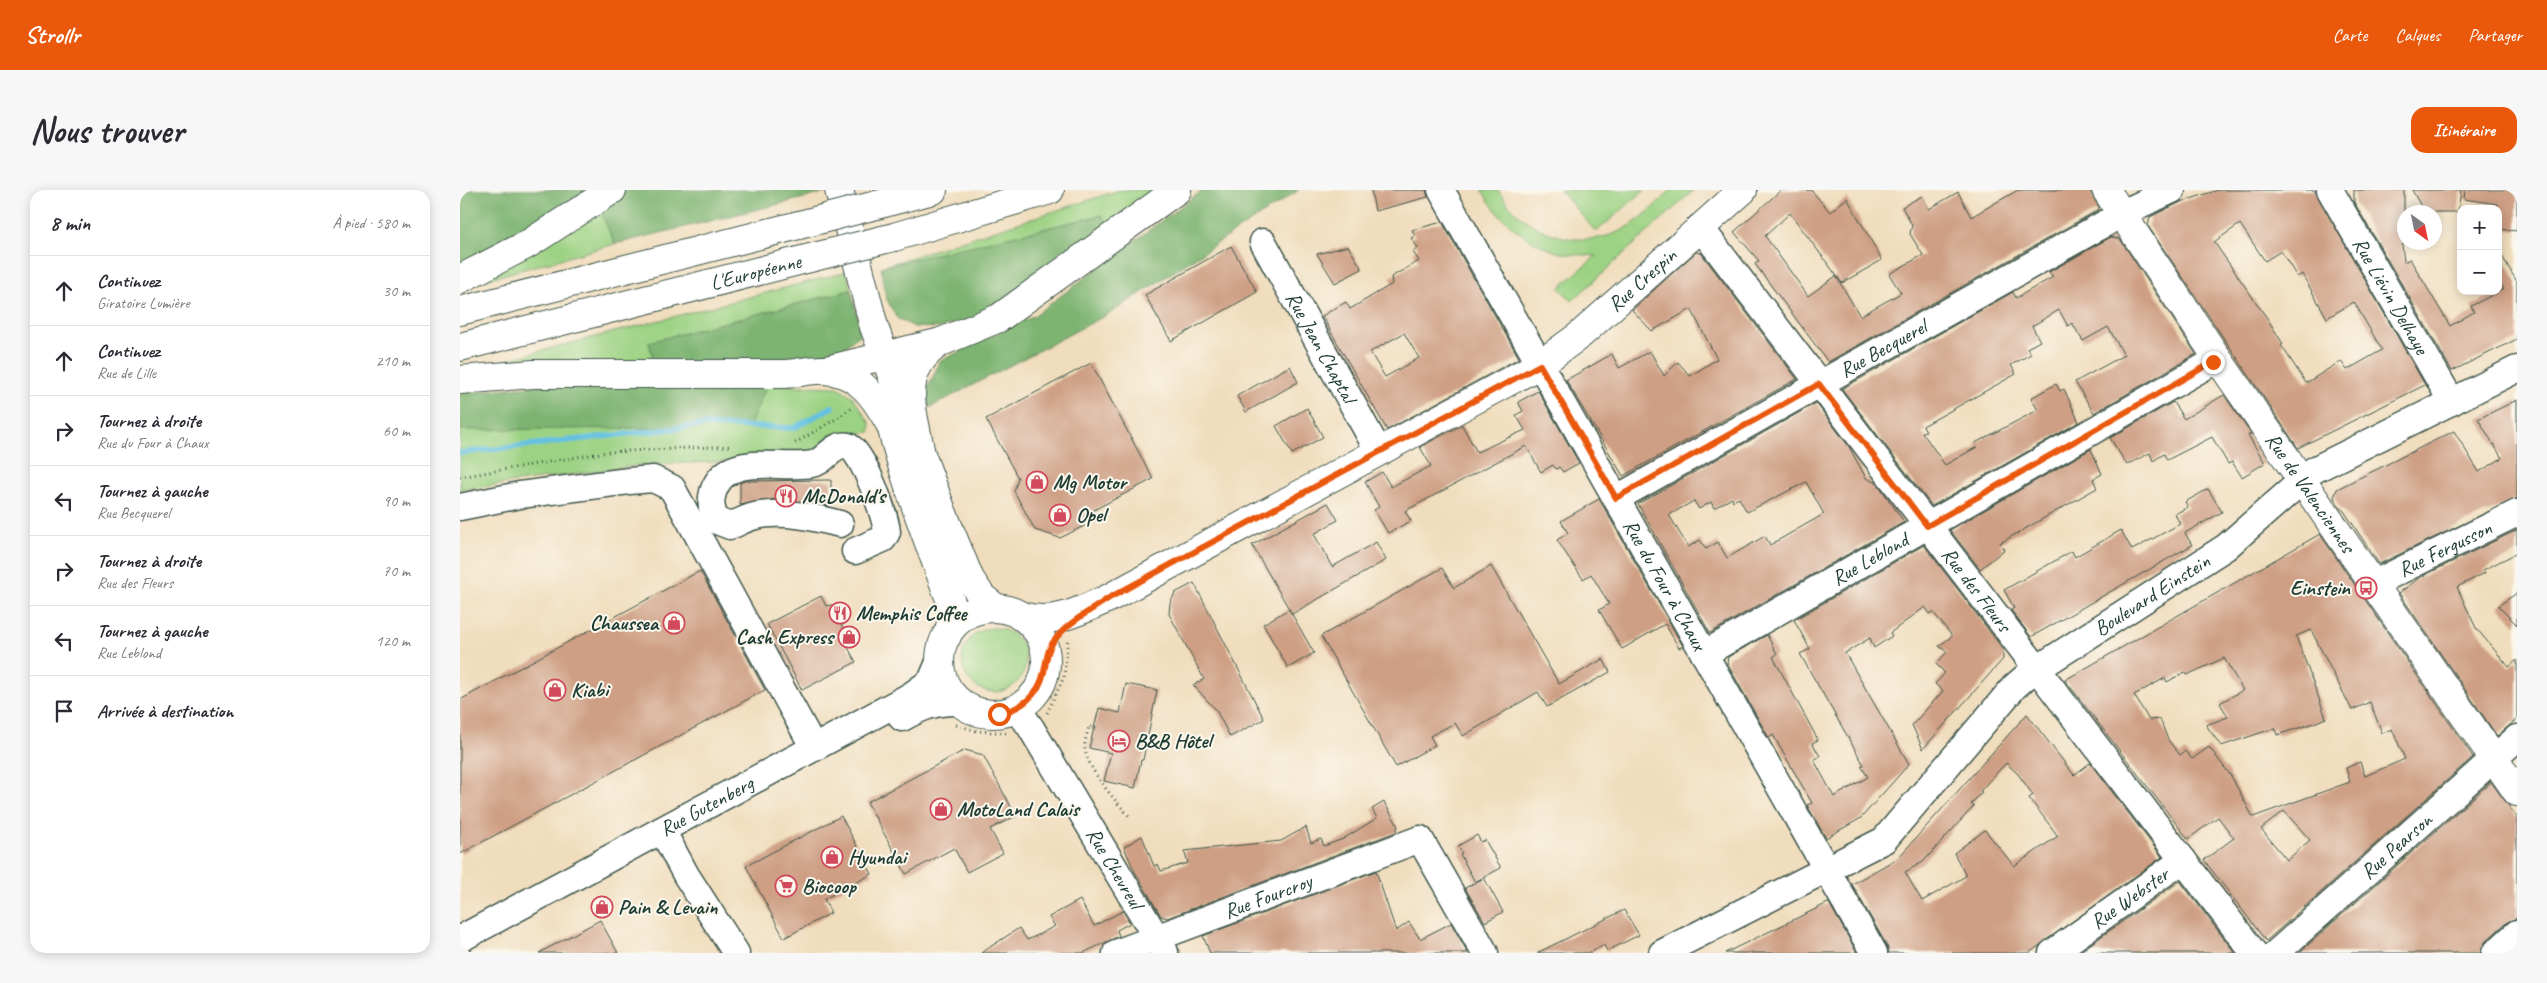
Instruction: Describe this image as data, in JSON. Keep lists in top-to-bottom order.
{
  "streets": {
    "main road": ["L'Européenne", "Rue Crespin", "Rue de Valenciennes"],
    "street": [
      "Rue Liévin Delhaye",
      "Rue Jean Chaptal",
      "Rue Becquerel",
      "Rue Fergusson",
      "Rue Leblond",
      "Rue du Four à Chaux",
      "Rue des Fleurs",
      "Boulevard Einstein",
      "Rue Gutenberg",
      "Rue Pearson",
      "Rue Chevreul",
      "Rue Fourcroy",
      "Rue Webster"
    ]
  },
  "crossings": [
    ["Rue Crespin", "Rue Jean Chaptal"],
    ["Rue Crespin", "Rue du Four à Chaux"],
    ["Rue Crespin", "Rue des Fleurs"],
    ["Rue Liévin Delhaye", "Boulevard Einstein"],
    ["Rue Becquerel", "Rue de Valenciennes"],
    ["Rue Becquerel", "Rue du Four à Chaux"],
    ["Rue Becquerel", "Rue des Fleurs"],
    ["Rue de Valenciennes", "Rue Fergusson"],
    ["Rue de Valenciennes", "Rue Leblond"],
    ["Rue de Valenciennes", "Boulevard Einstein"],
    ["Rue de Valenciennes", "Rue Pearson"],
    ["Rue Leblond", "Rue du Four à Chaux"],
    ["Rue Leblond", "Rue des Fleurs"],
    ["Rue du Four à Chaux", "Boulevard Einstein"],
    ["Rue des Fleurs", "Boulevard Einstein"],
    ["Rue des Fleurs", "Rue Webster"],
    ["Rue Gutenberg", "Rue Chevreul"],
    ["Rue Chevreul", "Rue Fourcroy"]
  ],
  "places": {
    "shop": [
      "Mg Motor",
      "Opel",
      "Chaussea",
      "Cash Express",
      "Kiabi",
      "MotoLand Calais",
      "Hyundai",
      "Pain & Levain"
    ],
    "restaurant": ["McDonald's", "Memphis Coffee"],
    "bus stop": ["Einstein"],
    "hotel": ["B&B Hôtel"],
    "supermarket": ["Biocoop"]
  },
  "north": "bottom right",
  "page": {
    "header": "Strollr",
    "nav": ["Carte", "Calques", "Partager"],
    "buttons": "Itinéraire",
    "title": "Nous trouver",
    "heading": ["8 min", "À pied · 580 m"],
    "map_buttons": ["+", "−"],
    "list": [
      ["Continuez", "Giratoire Lumière", "30 m"],
      ["Continuez", "Rue de Lille", "210 m"],
      ["Tournez à droite", "Rue du Four à Chaux", "60 m"],
      ["Tournez à gauche", "Rue Becquerel", "90 m"],
      ["Tournez à droite", "Rue des Fleurs", "70 m"],
      ["Tournez à gauche", "Rue Leblond", "120 m"],
      "Arrivée à destination"
    ]
  }
}
